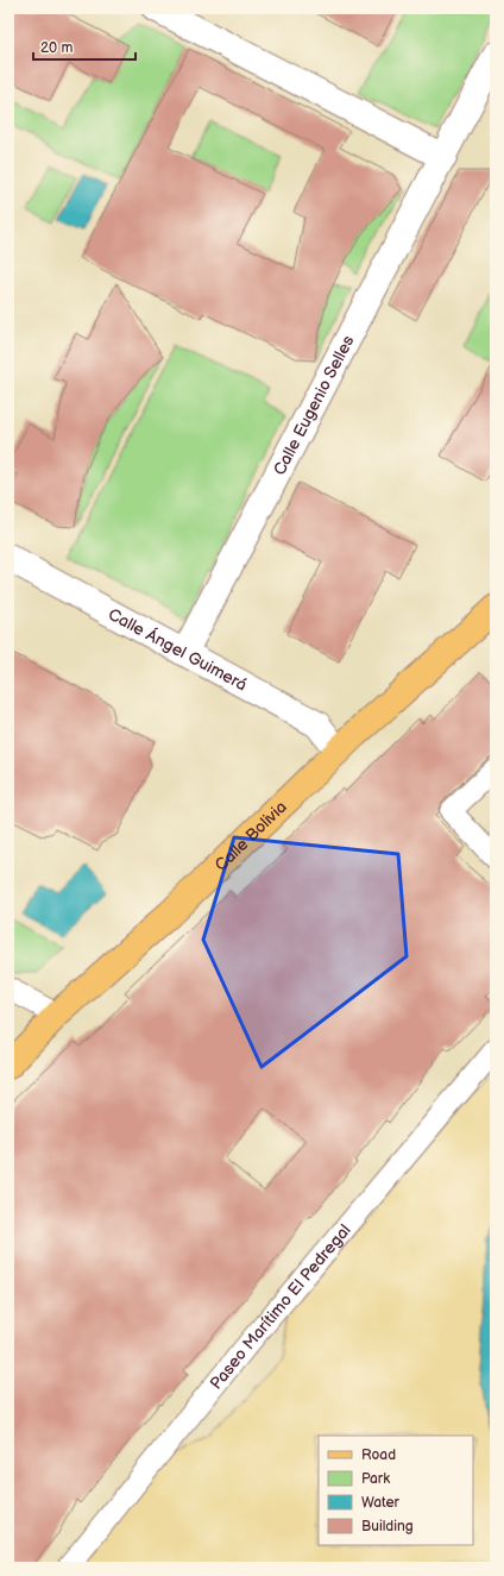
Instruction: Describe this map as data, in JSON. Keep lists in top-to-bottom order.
{
  "streets": {
    "main road": ["Calle Bolivia"],
    "street": ["Calle Eugenio Selles", "Calle Ángel Guimerá", "Paseo Marítimo El Pedregal"]
  },
  "crossings": [
    ["Calle Eugenio Selles", "Calle Ángel Guimerá"],
    ["Calle Ángel Guimerá", "Calle Bolivia"]
  ],
  "legend": [
    "Road",
    "Park",
    "Water",
    "Building"
  ],
  "scale_bar": "20 m"
}
